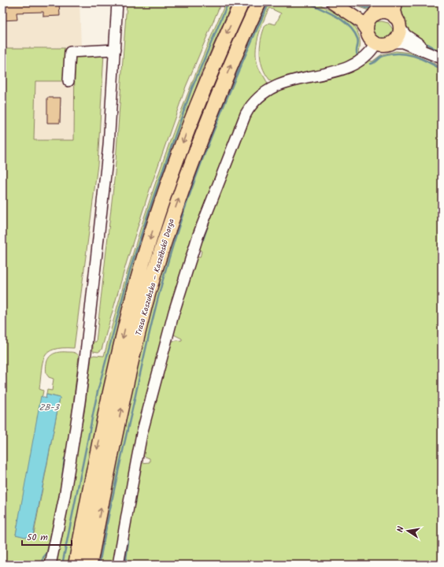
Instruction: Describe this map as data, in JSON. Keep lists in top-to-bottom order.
{
  "streets": {
    "highway": ["Trasa Kaszubska – Kaszëbskô Darga"]
  },
  "water": ["ZB-3"],
  "scale_bar": "50 m",
  "north": "left"
}
